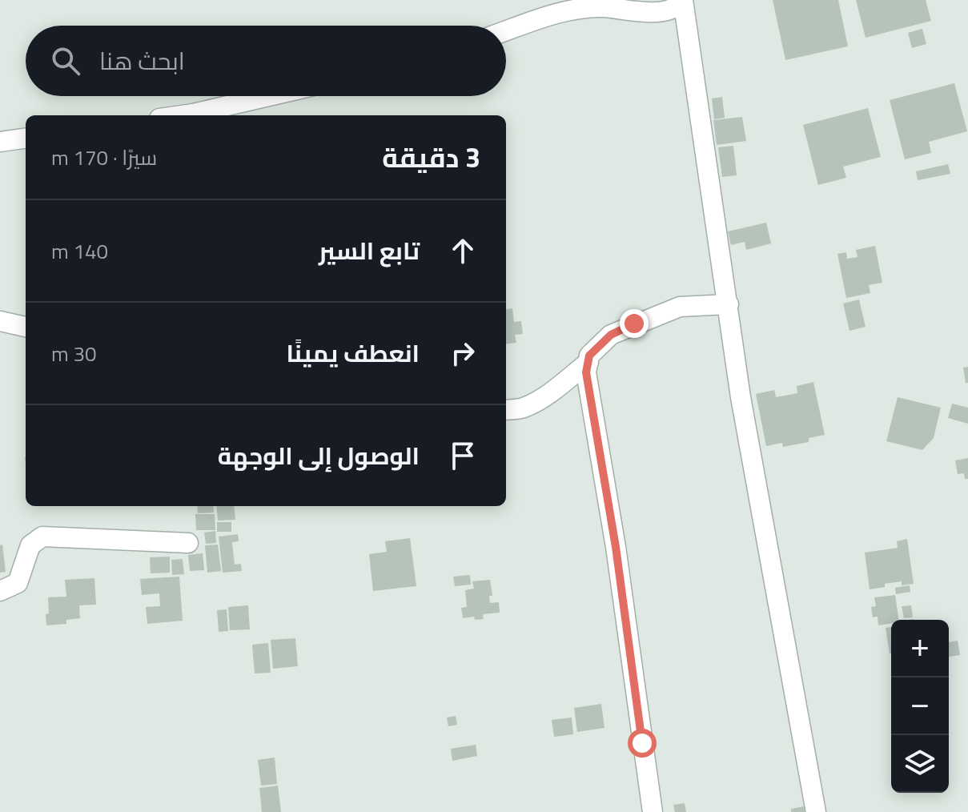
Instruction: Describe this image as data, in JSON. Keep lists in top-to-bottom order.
{
  "page": {
    "search": "ابحث هنا",
    "heading": ["3 دقيقة", "سيرًا · 170 m"],
    "list": [
      ["تابع السير", "140 m"],
      ["انعطف يمينًا", "30 m"],
      "الوصول إلى الوجهة"
    ],
    "map_buttons": ["+", "−"]
  }
}
